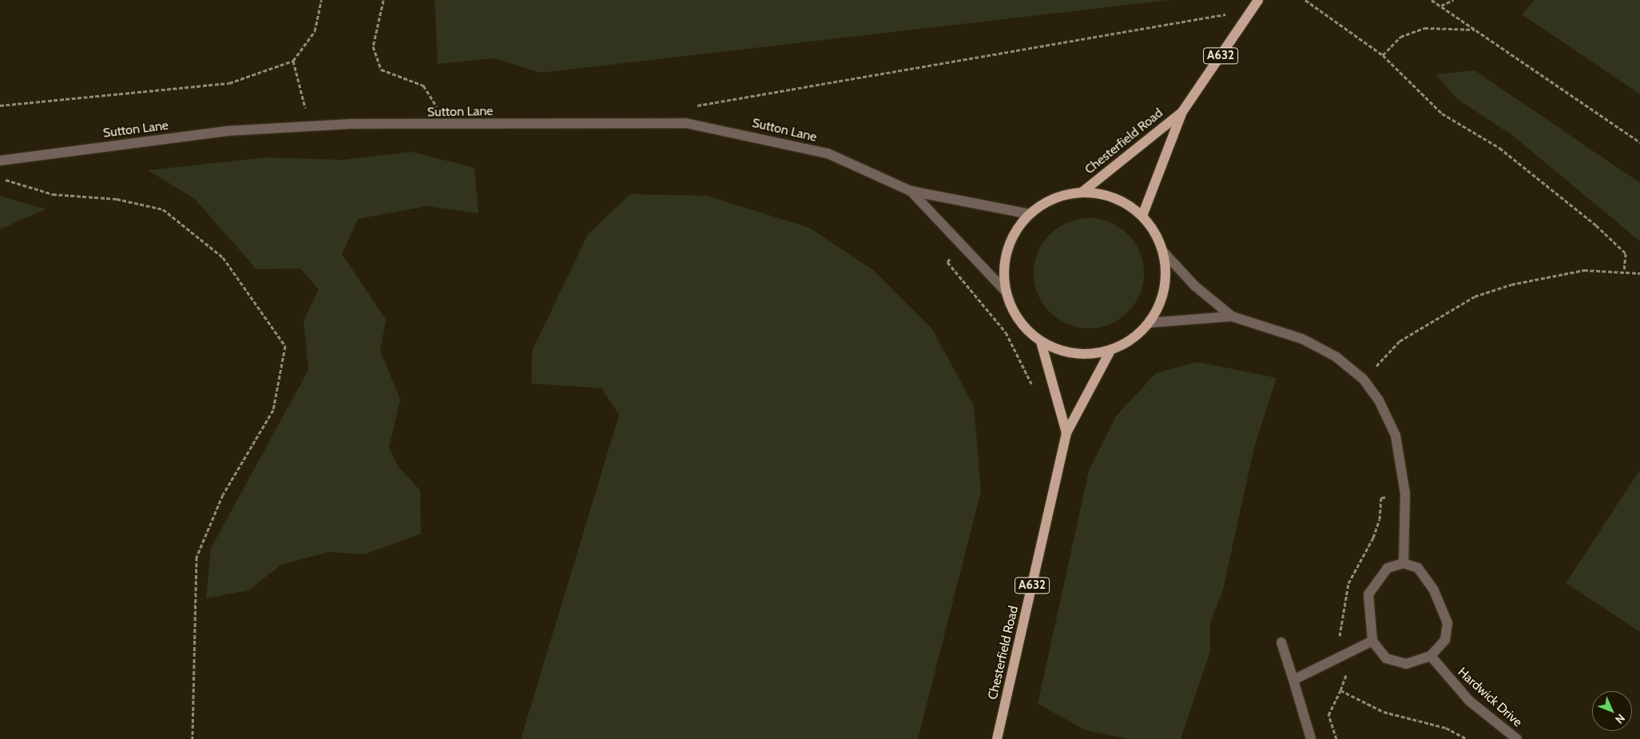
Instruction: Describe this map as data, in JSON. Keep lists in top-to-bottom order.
{
  "streets": {
    "main road": ["A632", "Chesterfield Road"],
    "street": ["Sutton Lane", "Hardwick Drive"]
  },
  "crossings": [
    ["A632", "Chesterfield Road"]
  ],
  "north": "bottom right"
}
